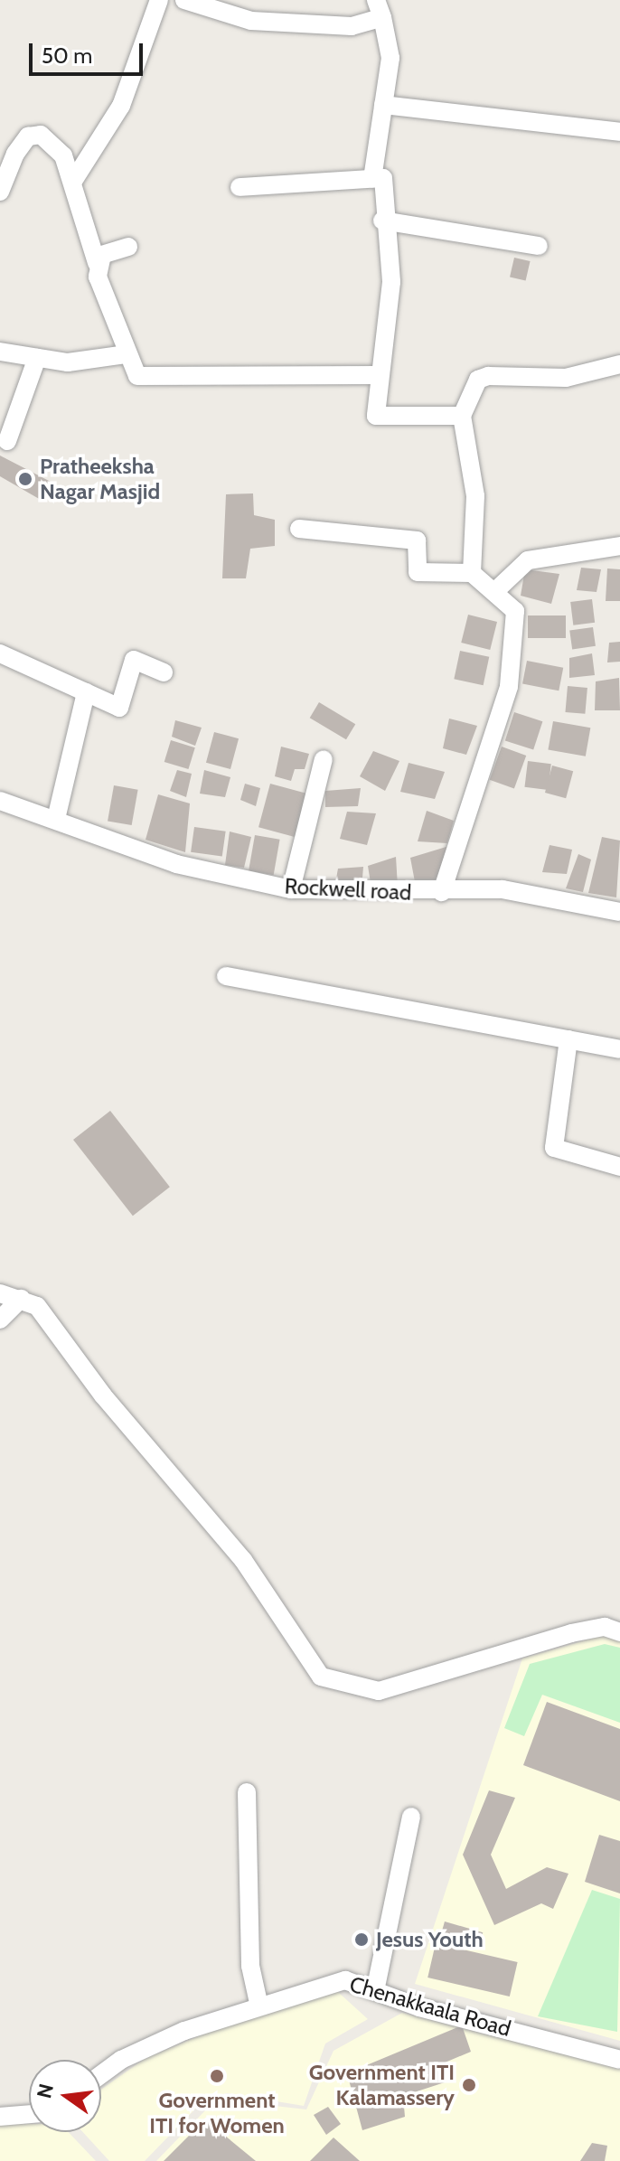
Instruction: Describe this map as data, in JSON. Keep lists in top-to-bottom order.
{
  "streets": {
    "street": ["Rockwell road", "Chenakkaala Road"]
  },
  "places": [
    "Pratheeksha Nagar Masjid",
    "Jesus Youth",
    "Government ITI for Women",
    "Government ITI Kalamassery"
  ],
  "scale_bar": "50 m",
  "north": "left"
}
